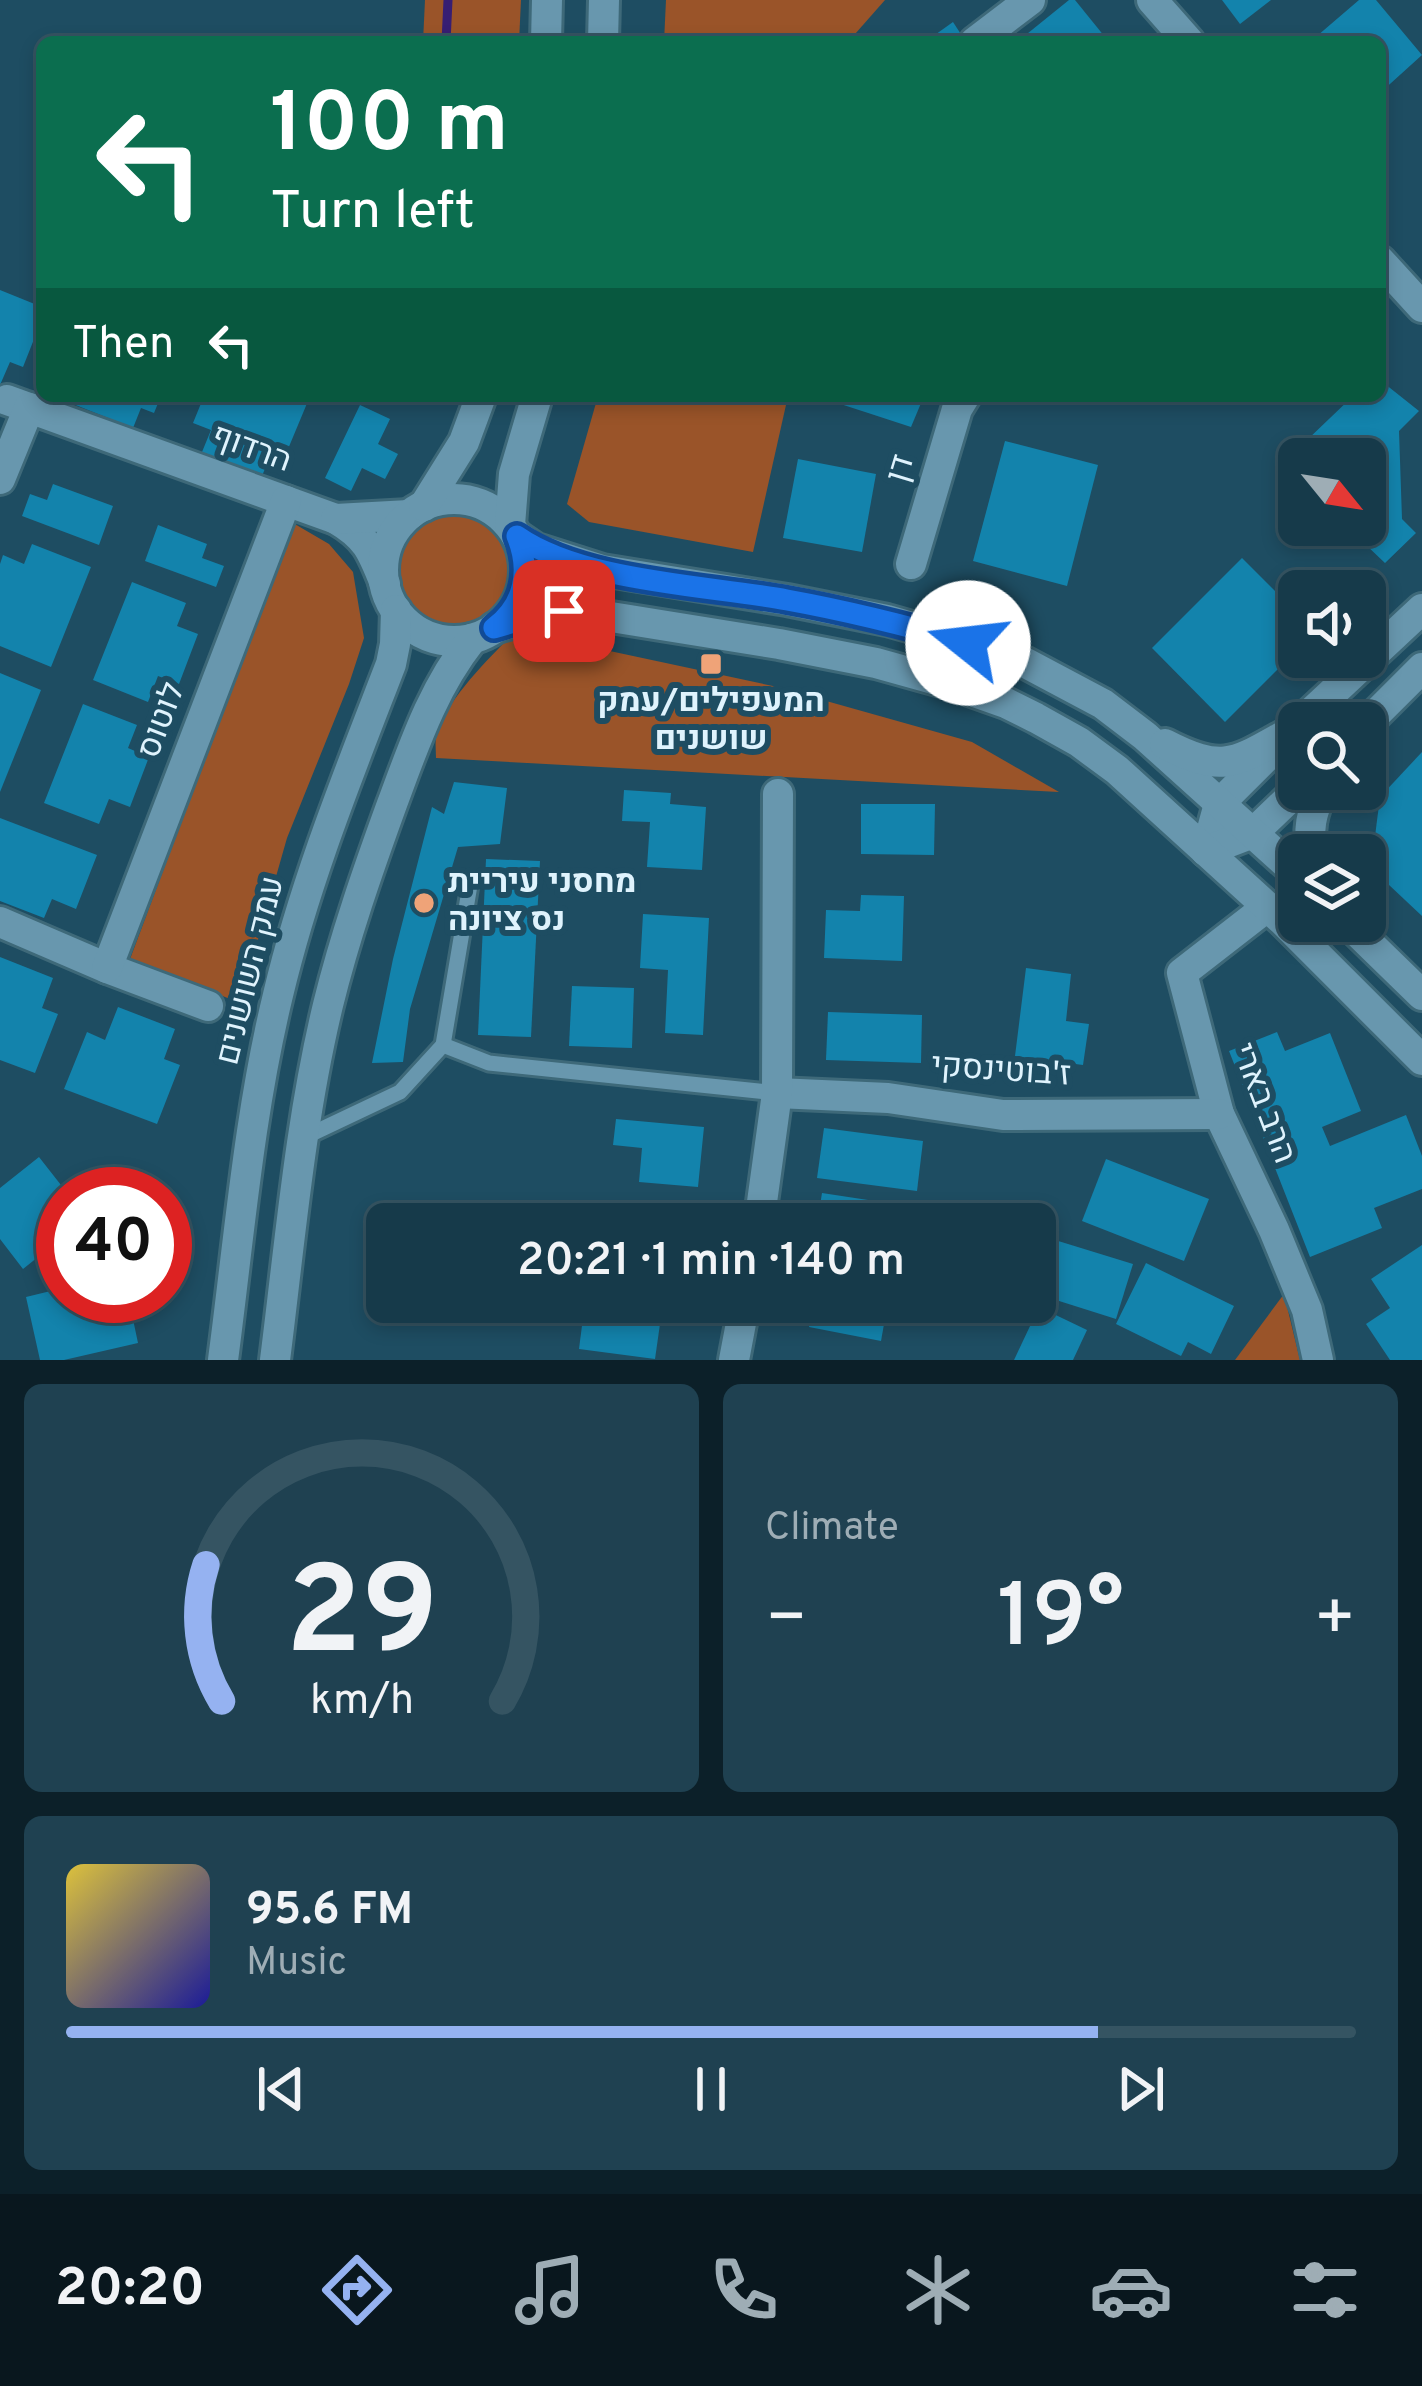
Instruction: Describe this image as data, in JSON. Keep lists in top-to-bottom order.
{
  "streets": {
    "street": [
      "הרדוף",
      "דן",
      "לוטוס",
      "עמק השושנים",
      "ז'בוטינסקי",
      "הרב בארי"
    ]
  },
  "crossings": [
    ["הרדוף", "לוטוס"],
    ["הרדוף", "עמק השושנים"],
    ["ז'בוטינסקי", "הרב בארי"]
  ],
  "places": {
    "transit": ["המעפילים/עמק שושנים"],
    "other": ["מחסני עיריית נס ציונה"]
  },
  "north": "bottom right",
  "page": {
    "turn": ["100 m", "Turn left"],
    "then": "Then",
    "limit": "40",
    "trip": "20:21 · 1 min · 140 m",
    "tile": "Climate",
    "heat": ["−", "19°", "+"],
    "song": ["95.6 FM", "Music"],
    "tabs": "20:20",
    "gauge": ["29", "km/h"]
  }
}
